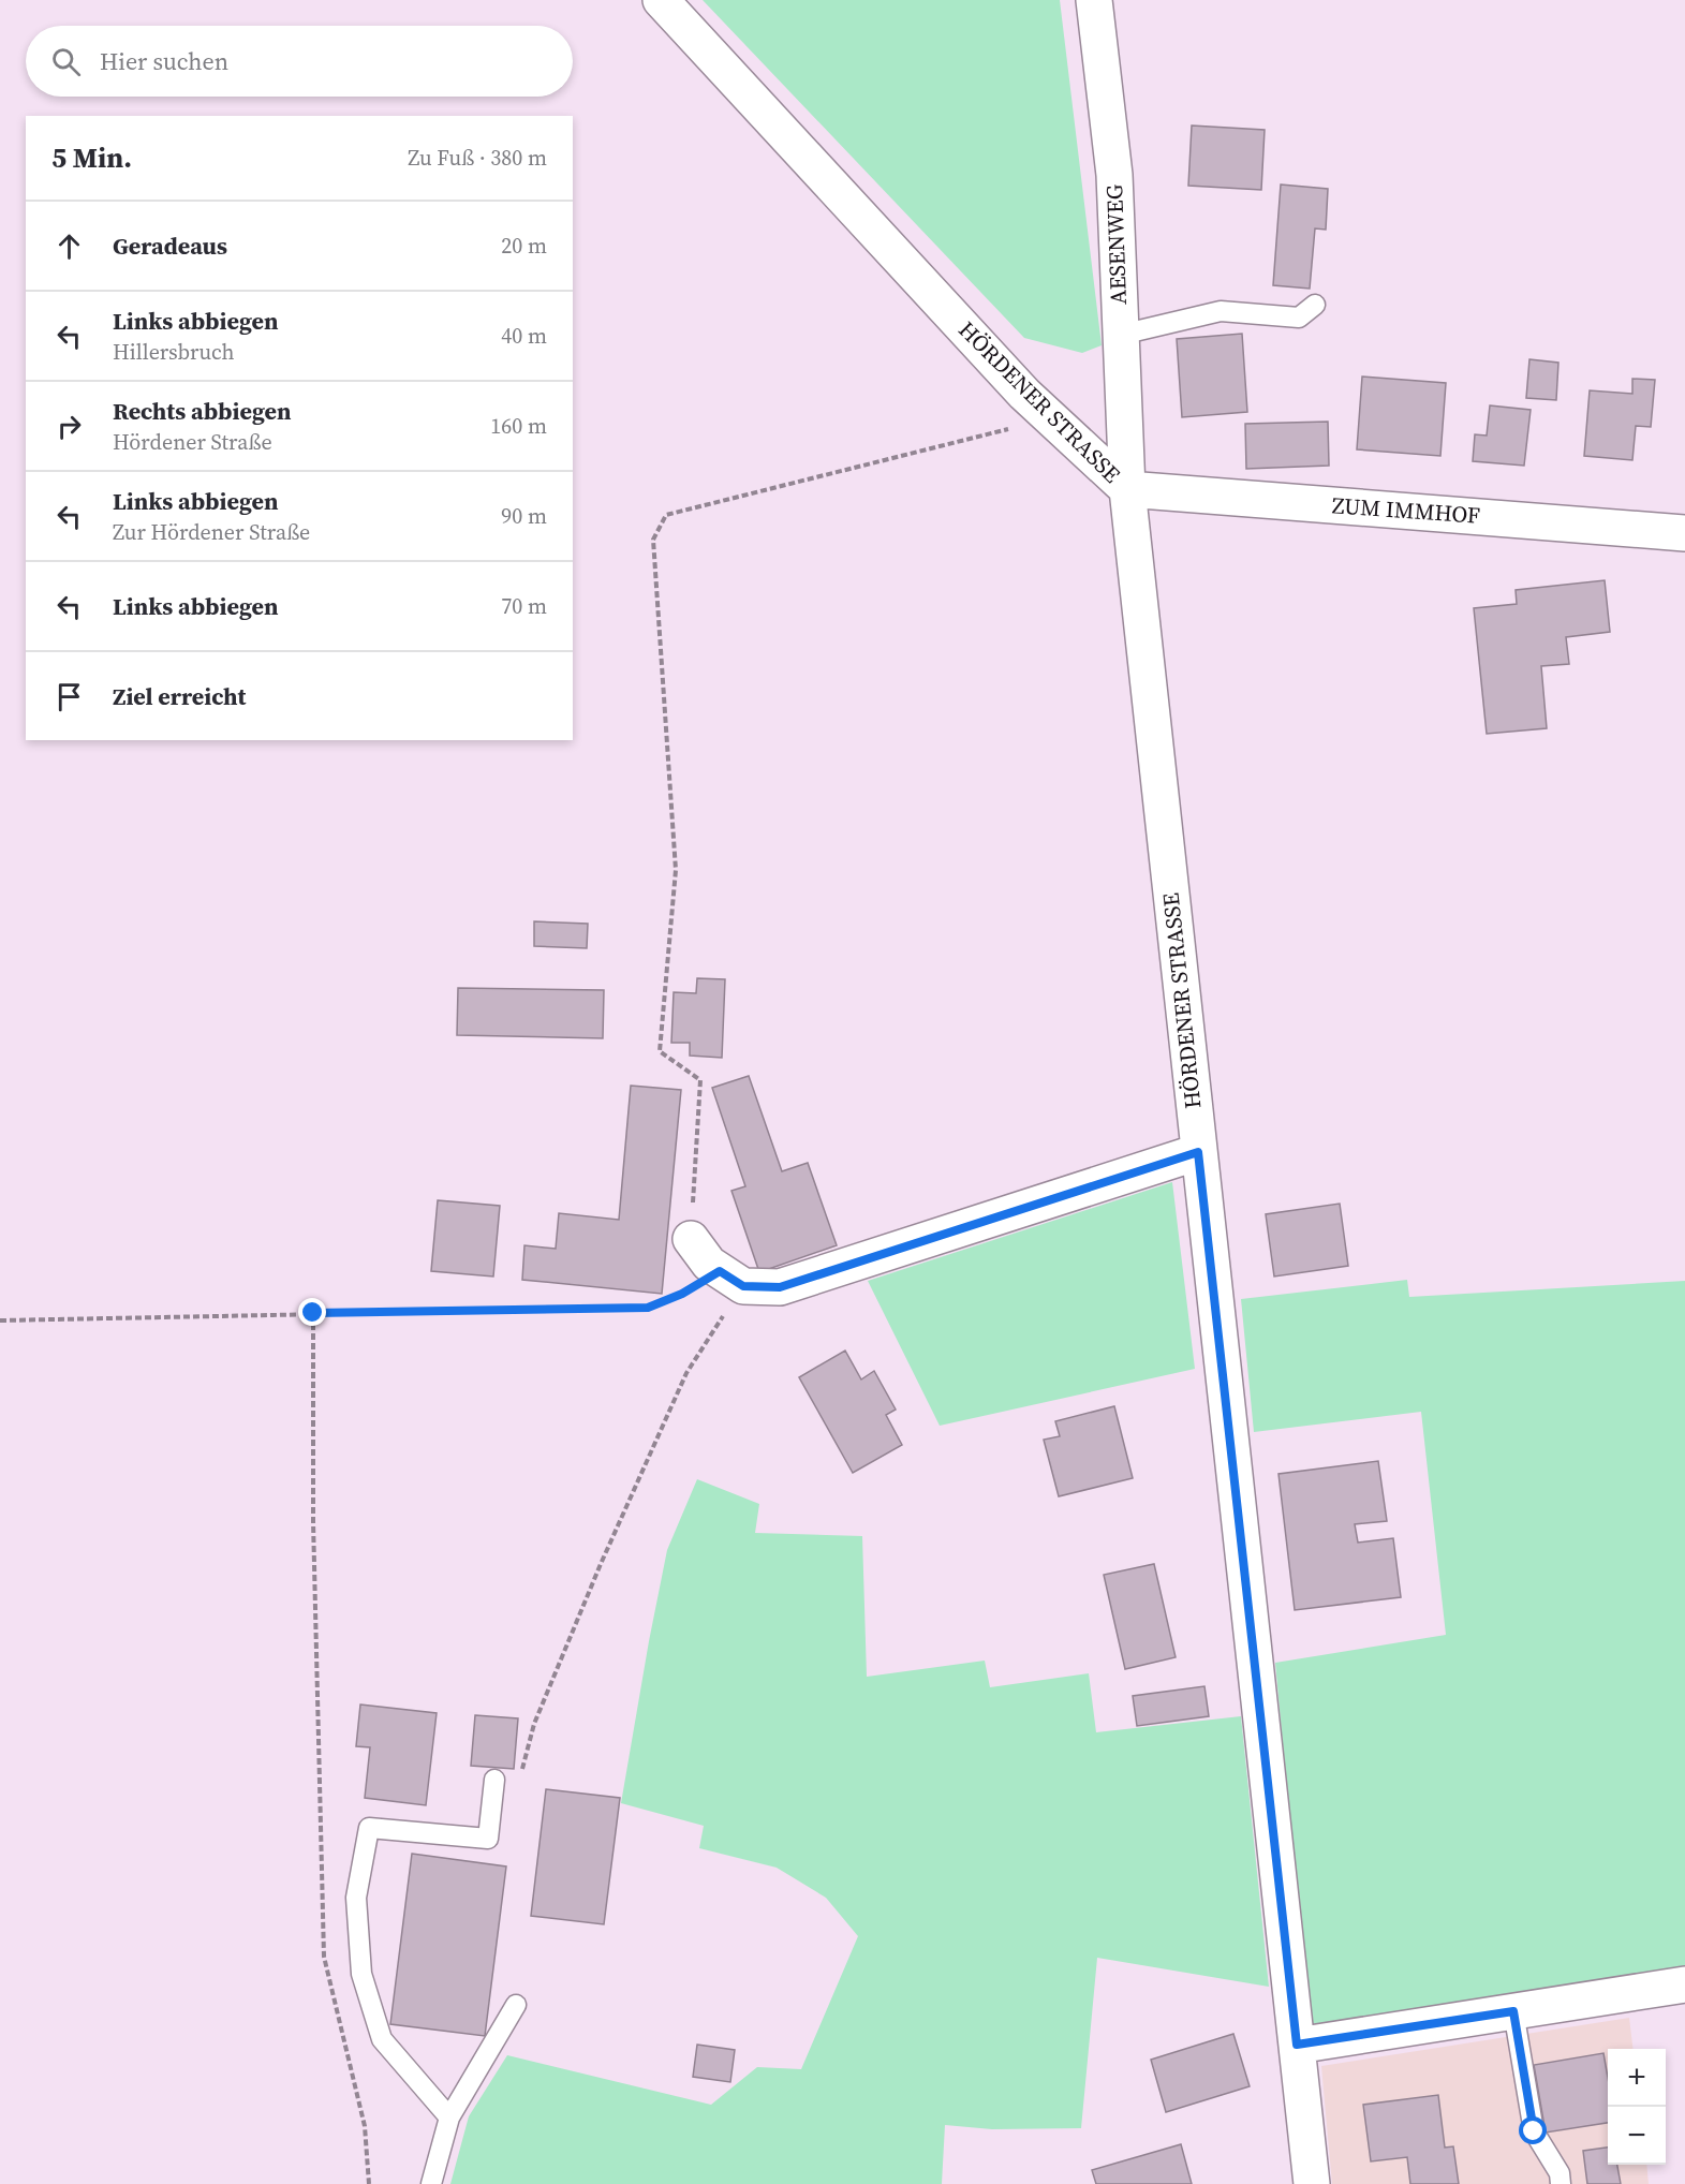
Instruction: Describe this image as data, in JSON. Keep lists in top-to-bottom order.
{
  "streets": {
    "street": ["AESENWEG", "HÖRDENER STRASSE", "ZUM IMMHOF"]
  },
  "crossings": [
    ["AESENWEG", "HÖRDENER STRASSE"],
    ["AESENWEG", "ZUM IMMHOF"],
    ["HÖRDENER STRASSE", "ZUM IMMHOF"]
  ],
  "page": {
    "search": "Hier suchen",
    "heading": ["5 Min.", "Zu Fuß · 380 m"],
    "list": [
      ["Geradeaus", "20 m"],
      ["Links abbiegen", "Hillersbruch", "40 m"],
      ["Rechts abbiegen", "Hördener Straße", "160 m"],
      ["Links abbiegen", "Zur Hördener Straße", "90 m"],
      ["Links abbiegen", "70 m"],
      "Ziel erreicht"
    ],
    "map_buttons": ["+", "−"]
  }
}
